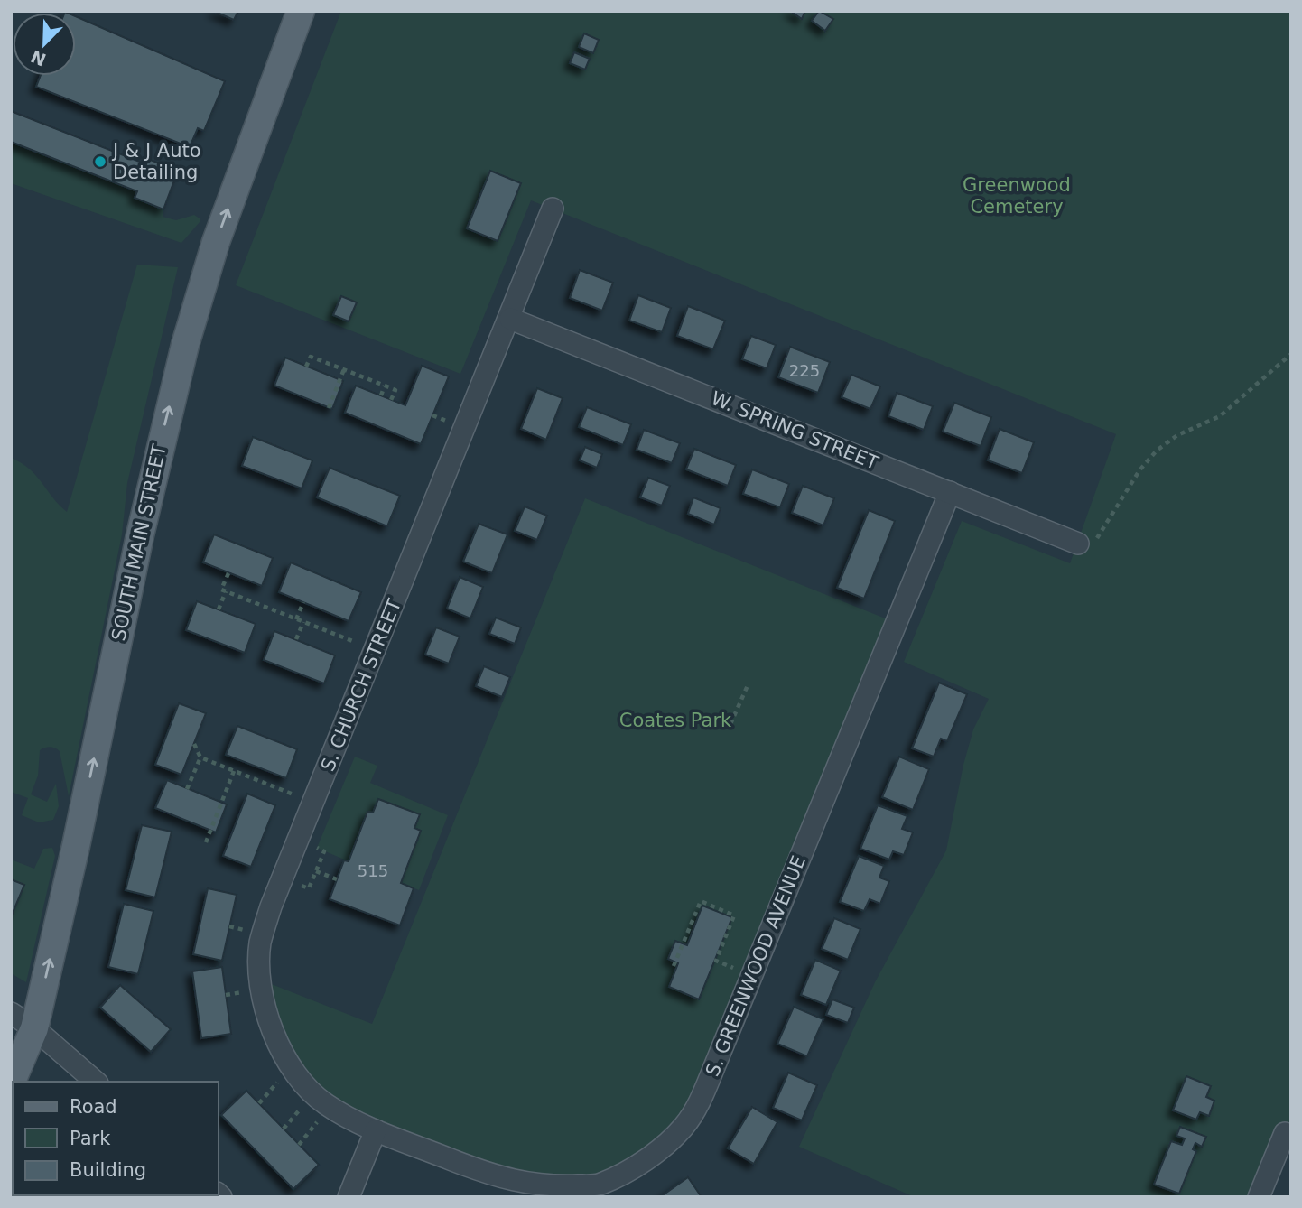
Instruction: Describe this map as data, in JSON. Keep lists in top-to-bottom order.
{
  "streets": {
    "main road": ["SOUTH MAIN STREET"],
    "street": ["W. SPRING STREET", "S. CHURCH STREET", "S. GREENWOOD AVENUE"]
  },
  "crossings": [
    ["W. SPRING STREET", "S. CHURCH STREET"],
    ["W. SPRING STREET", "S. GREENWOOD AVENUE"],
    ["S. CHURCH STREET", "S. GREENWOOD AVENUE"]
  ],
  "one_way": ["SOUTH MAIN STREET"],
  "parks": ["Greenwood Cemetery", "Coates Park"],
  "places": ["J & J Auto Detailing"],
  "house_numbers": ["225", "515"],
  "legend": ["Road", "Park", "Building"],
  "north": "bottom left"
}
